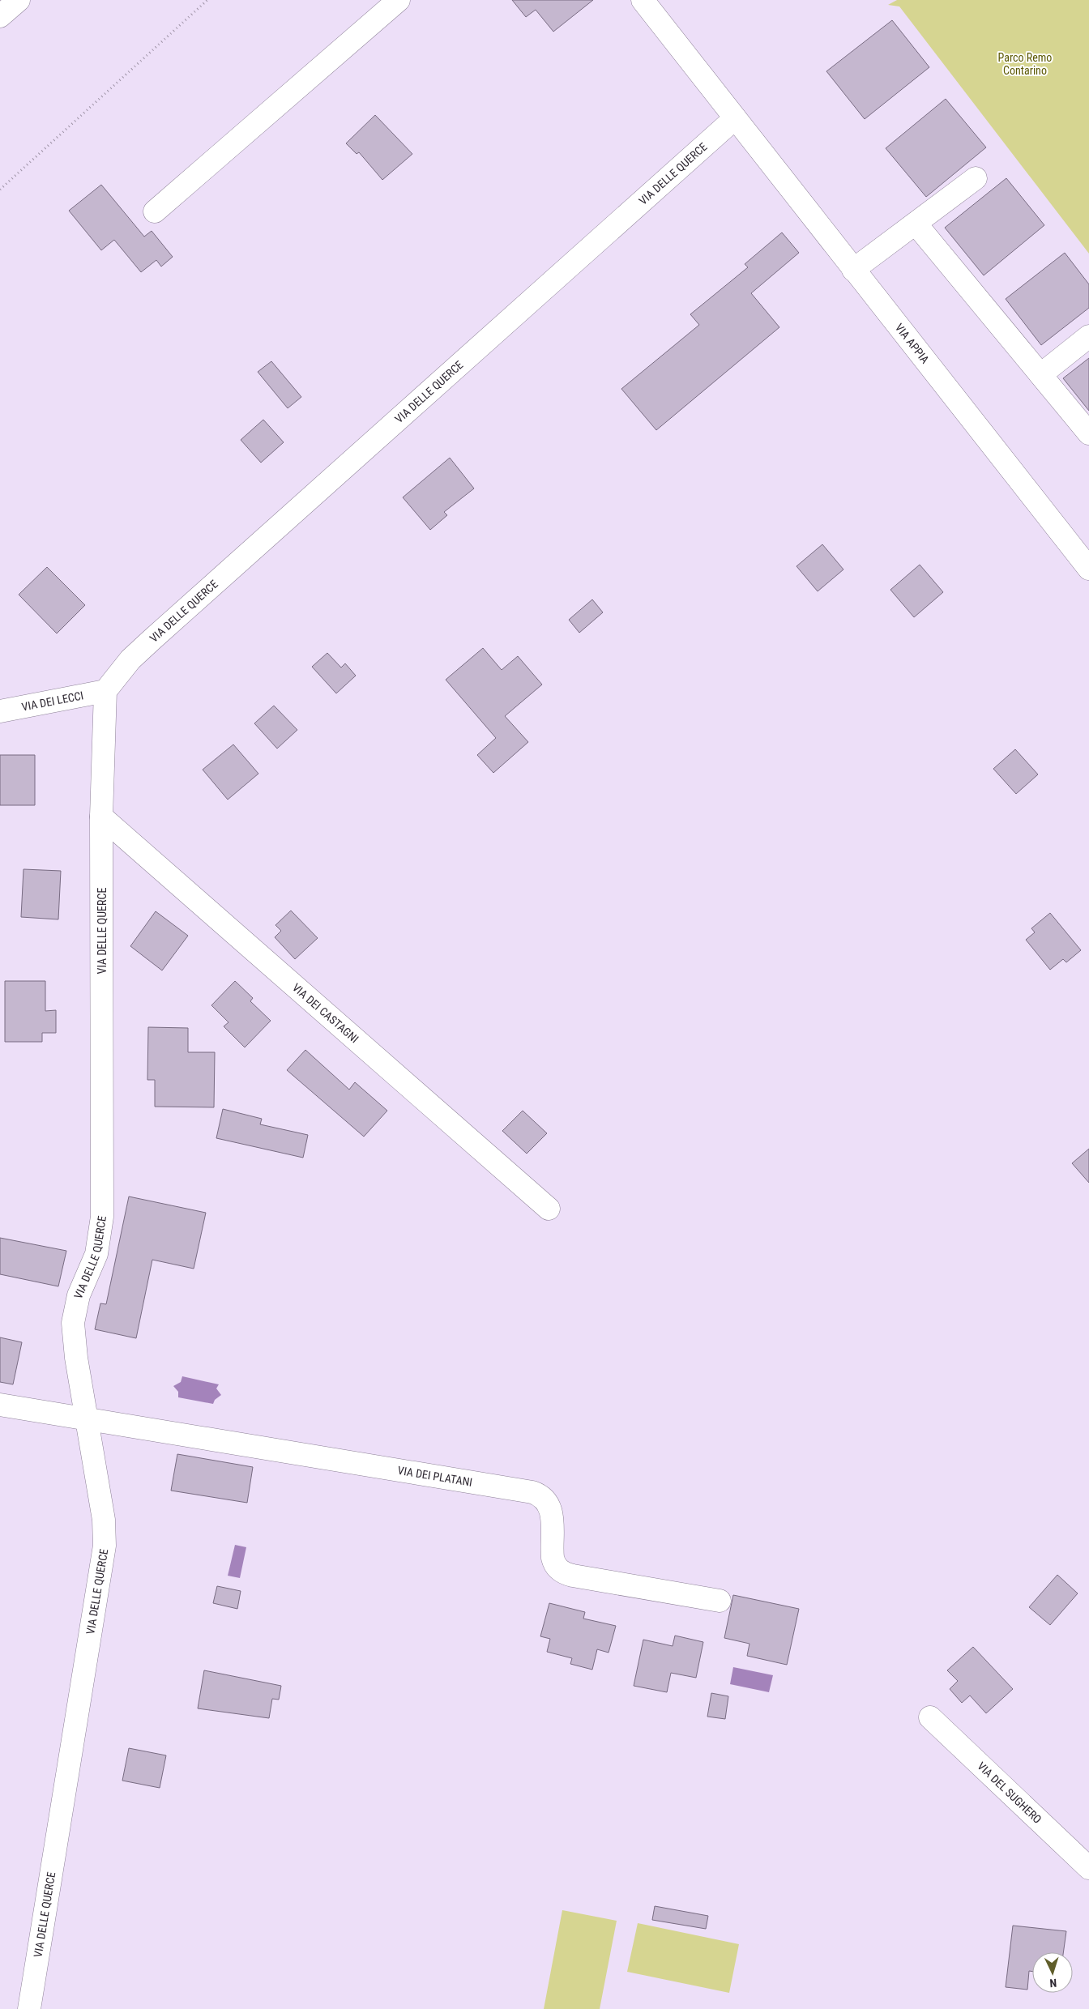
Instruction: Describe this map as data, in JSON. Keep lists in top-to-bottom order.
{
  "streets": {
    "street": [
      "VIA DELLE QUERCE",
      "VIA APPIA",
      "VIA DEI LECCI",
      "VIA DEI CASTAGNI",
      "VIA DEI PLATANI",
      "VIA DEL SUGHERO"
    ]
  },
  "crossings": [
    ["VIA DELLE QUERCE", "VIA APPIA"],
    ["VIA DELLE QUERCE", "VIA DEI LECCI"],
    ["VIA DELLE QUERCE", "VIA DEI CASTAGNI"],
    ["VIA DELLE QUERCE", "VIA DEI PLATANI"]
  ],
  "parks": ["Parco Remo Contarino"],
  "north": "bottom"
}
